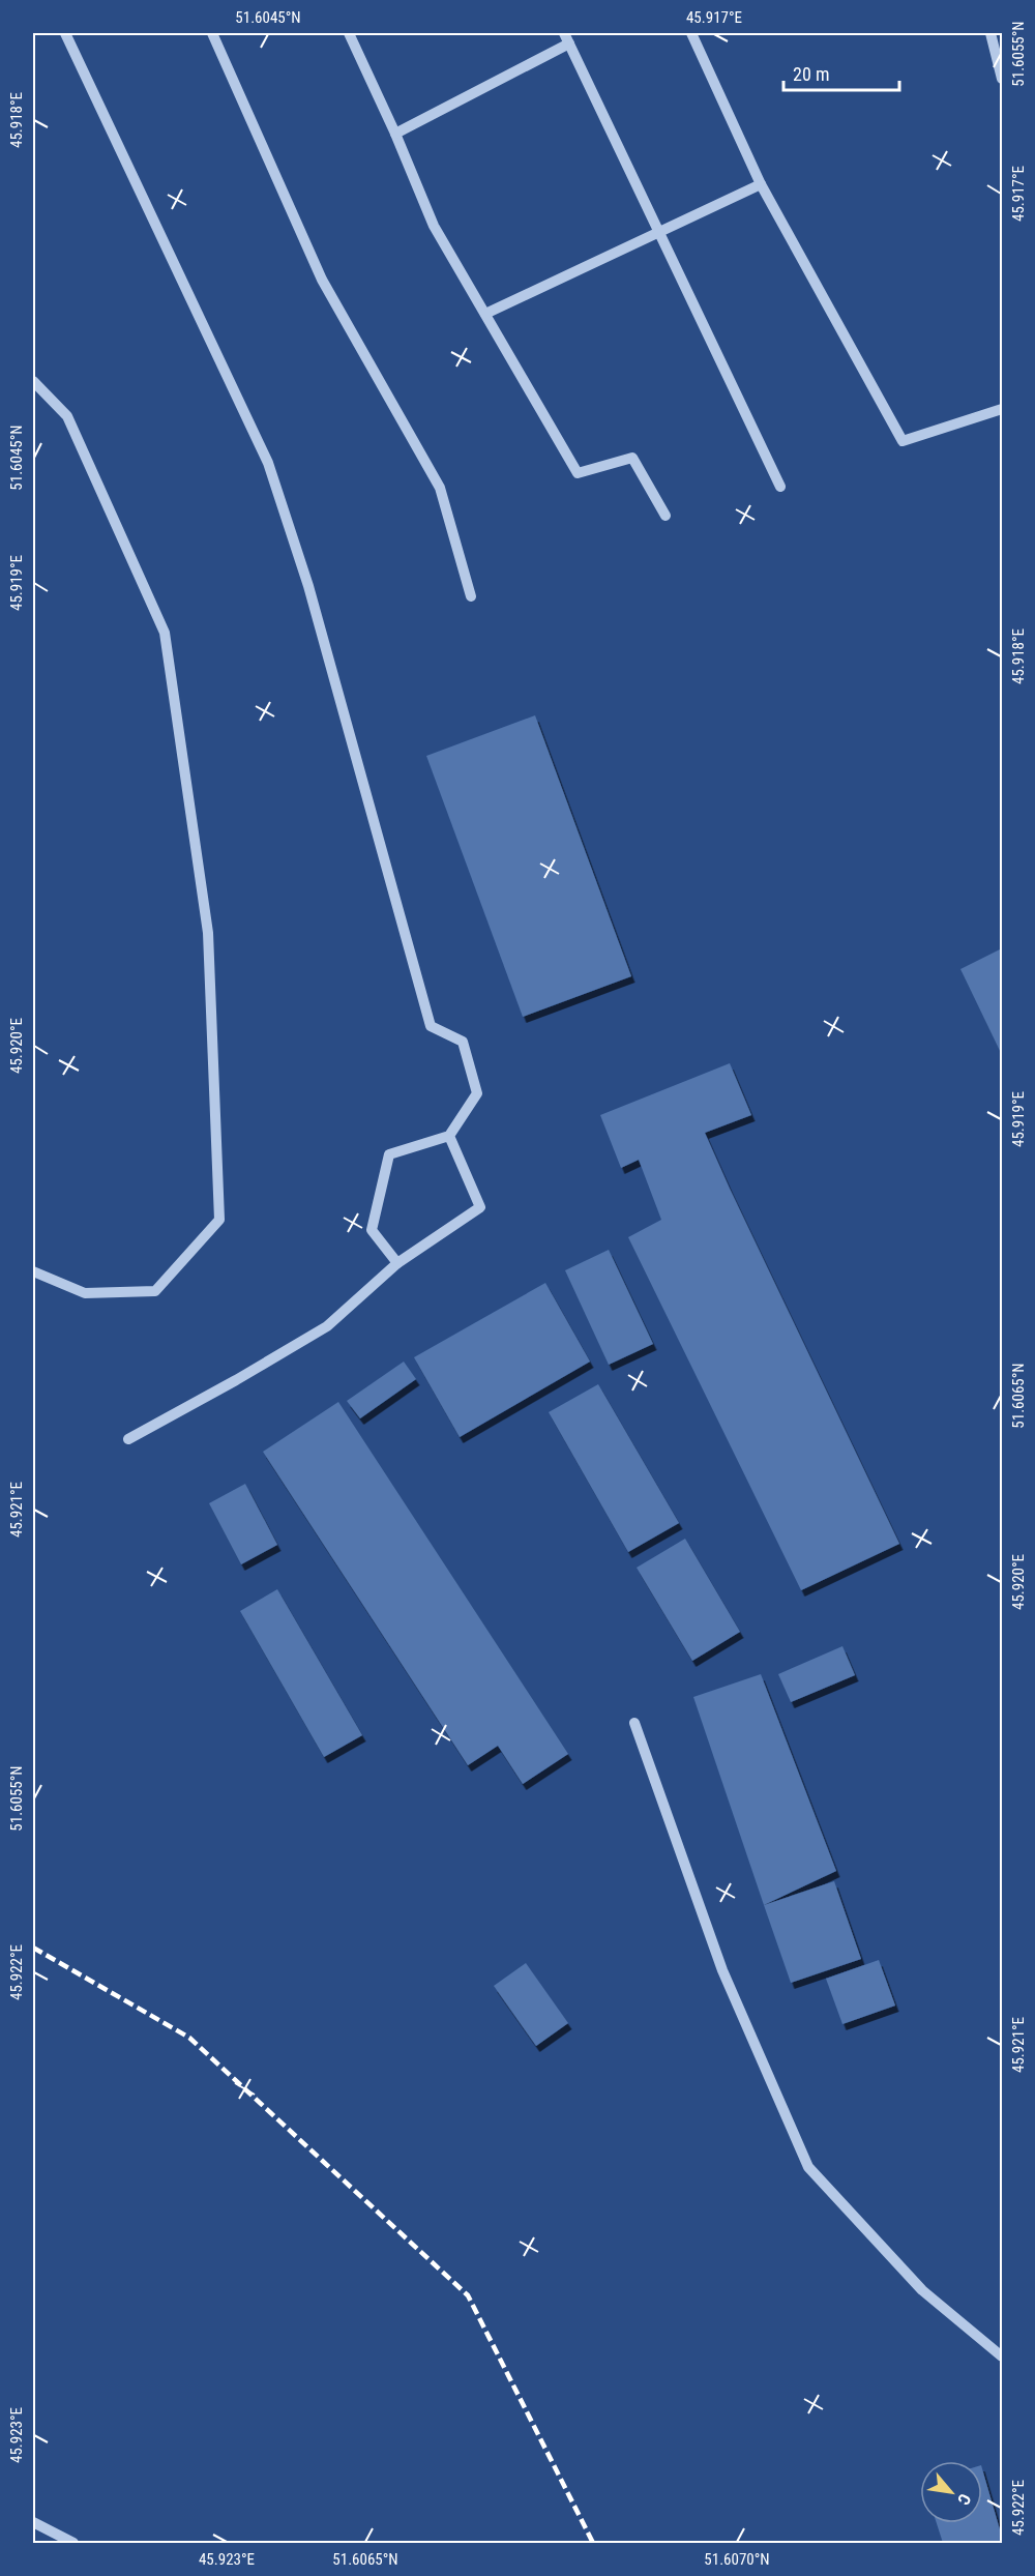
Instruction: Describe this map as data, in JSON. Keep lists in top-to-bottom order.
{
  "scale_bar": "20 m",
  "north": "bottom right",
  "coordinates": [
    "51.6045°N",
    "45.917°E",
    "51.6055°N",
    "45.918°E",
    "45.919°E",
    "45.920°E",
    "51.6065°N",
    "45.921°E",
    "45.922°E",
    "45.923°E",
    "51.6070°N"
  ]
}
